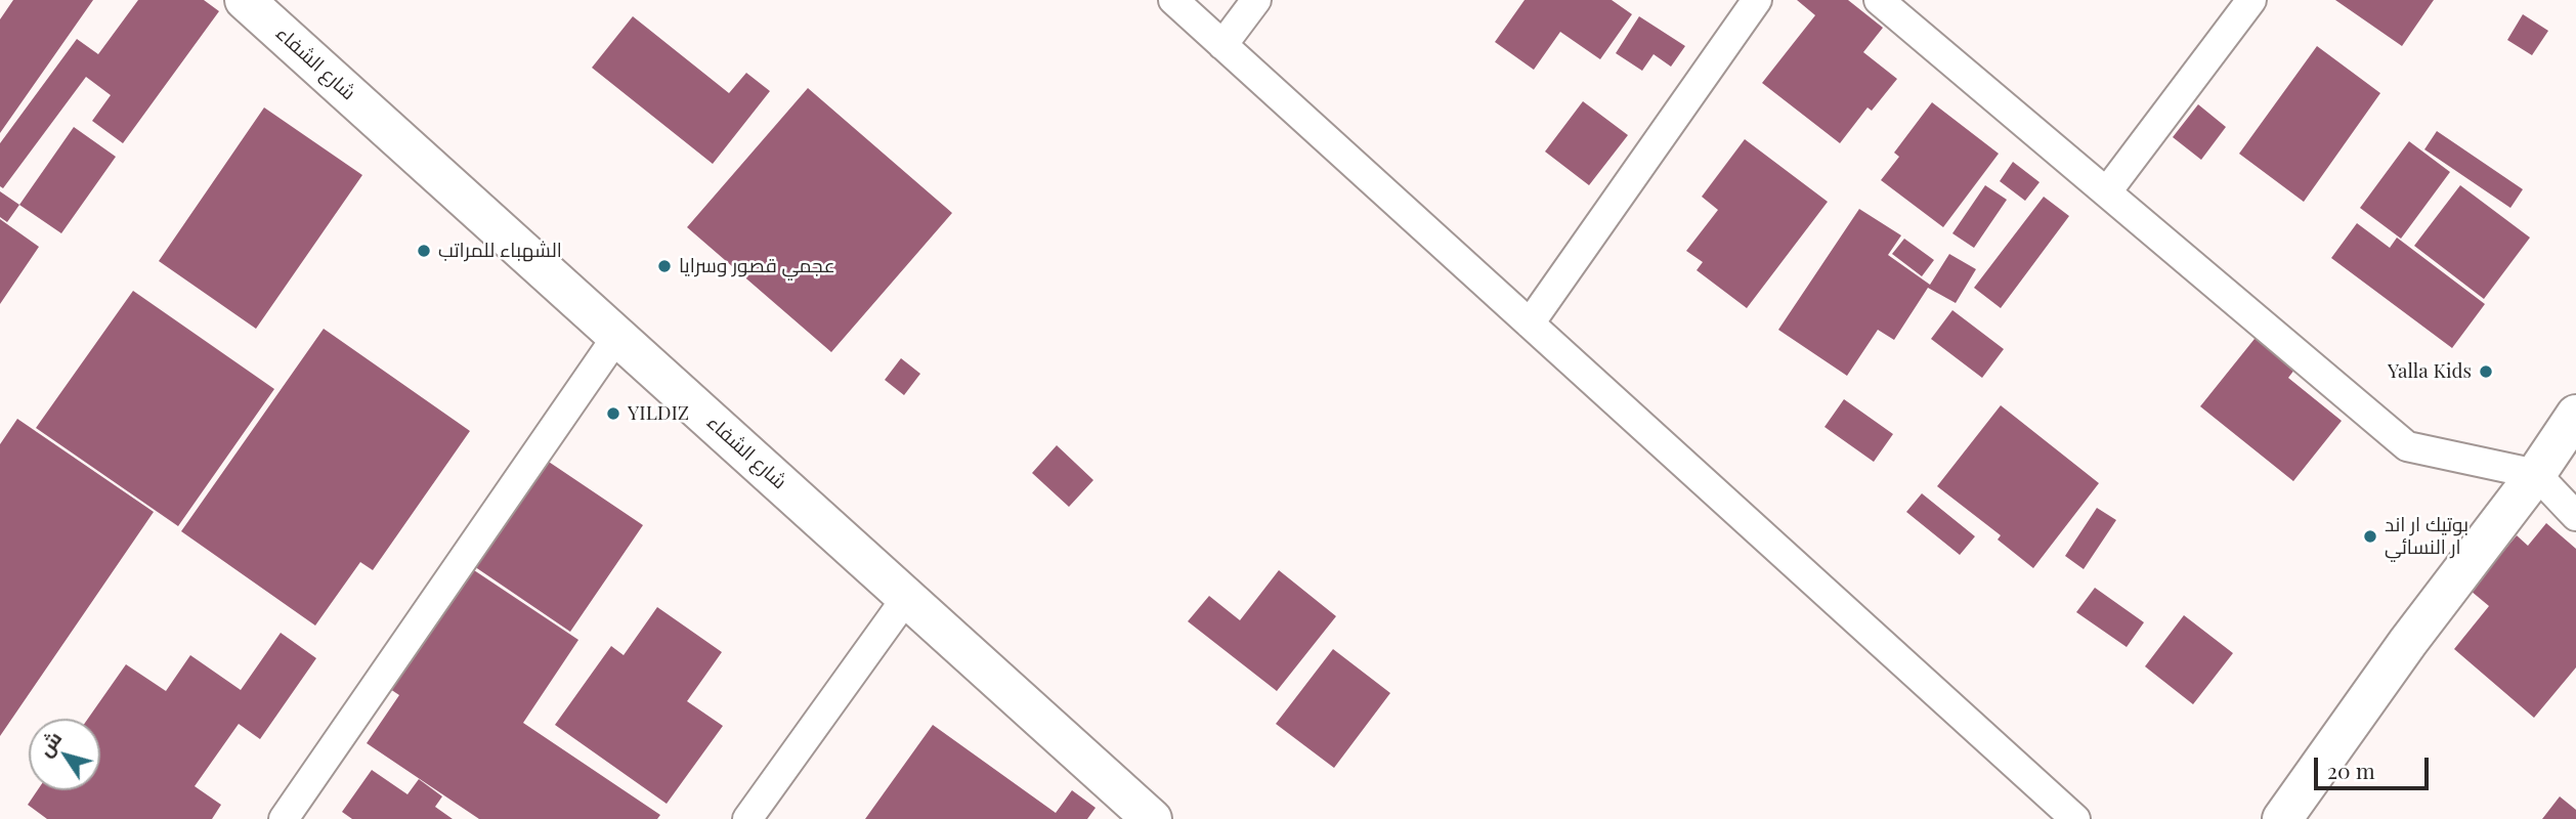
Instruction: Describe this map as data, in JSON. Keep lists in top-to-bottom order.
{
  "streets": {
    "street": ["شارع الشفاء"]
  },
  "places": [
    "الشهباء للمراتب",
    "عجمي قصور وسرايا",
    "Yalla Kids",
    "YILDIZ",
    "بوتيك ار اند ار النسائي"
  ],
  "scale_bar": "20 m",
  "north": "top left"
}
